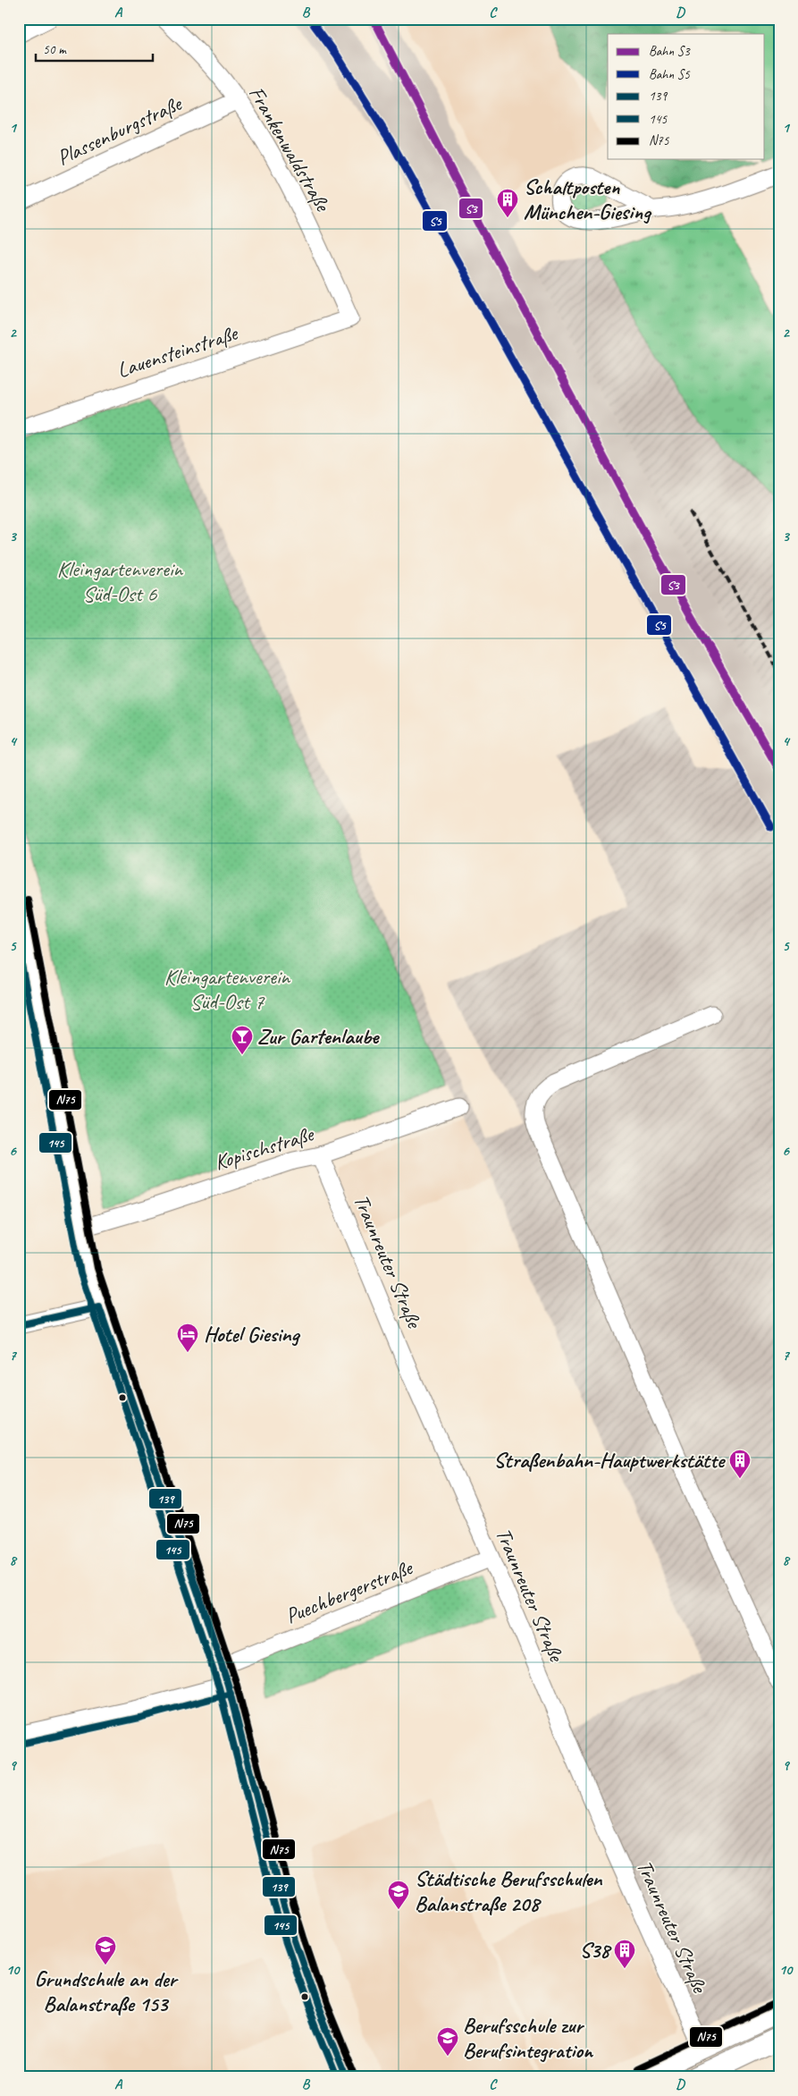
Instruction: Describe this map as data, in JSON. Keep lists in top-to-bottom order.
{
  "streets": {
    "street": [
      "Plassenburgstraße",
      "Frankenwaldstraße",
      "Lauensteinstraße",
      "Kopischstraße",
      "Traunreuter Straße",
      "Puechbergerstraße"
    ]
  },
  "crossings": [
    ["Plassenburgstraße", "Frankenwaldstraße"],
    ["Frankenwaldstraße", "Lauensteinstraße"],
    ["Kopischstraße", "Traunreuter Straße"],
    ["Traunreuter Straße", "Puechbergerstraße"]
  ],
  "parks": ["Kleingartenverein Süd-Ost 6", "Kleingartenverein Süd-Ost 7"],
  "places": {
    "building": ["Schaltposten München-Giesing", "Straßenbahn-Hauptwerkstätte", "S38"],
    "bar": ["Zur Gartenlaube"],
    "hotel": ["Hotel Giesing"],
    "school or university": ["Städtische Berufsschulen Balanstraße 208", "Grundschule an der Balanstraße 153", "Berufsschule zur Berufsintegration"]
  },
  "lines": [
    "rail line S3",
    "rail line S5",
    "transit line N75",
    "transit line 145",
    "transit line 139"
  ],
  "legend": [
    "Bahn S3",
    "Bahn S5",
    "139",
    "145",
    "N75"
  ],
  "scale_bar": "50 m",
  "grid": {
    "columns": [
      "A",
      "B",
      "C",
      "D"
    ],
    "rows": [
      "1",
      "2",
      "3",
      "4",
      "5",
      "6",
      "7",
      "8",
      "9",
      "10"
    ]
  }
}
